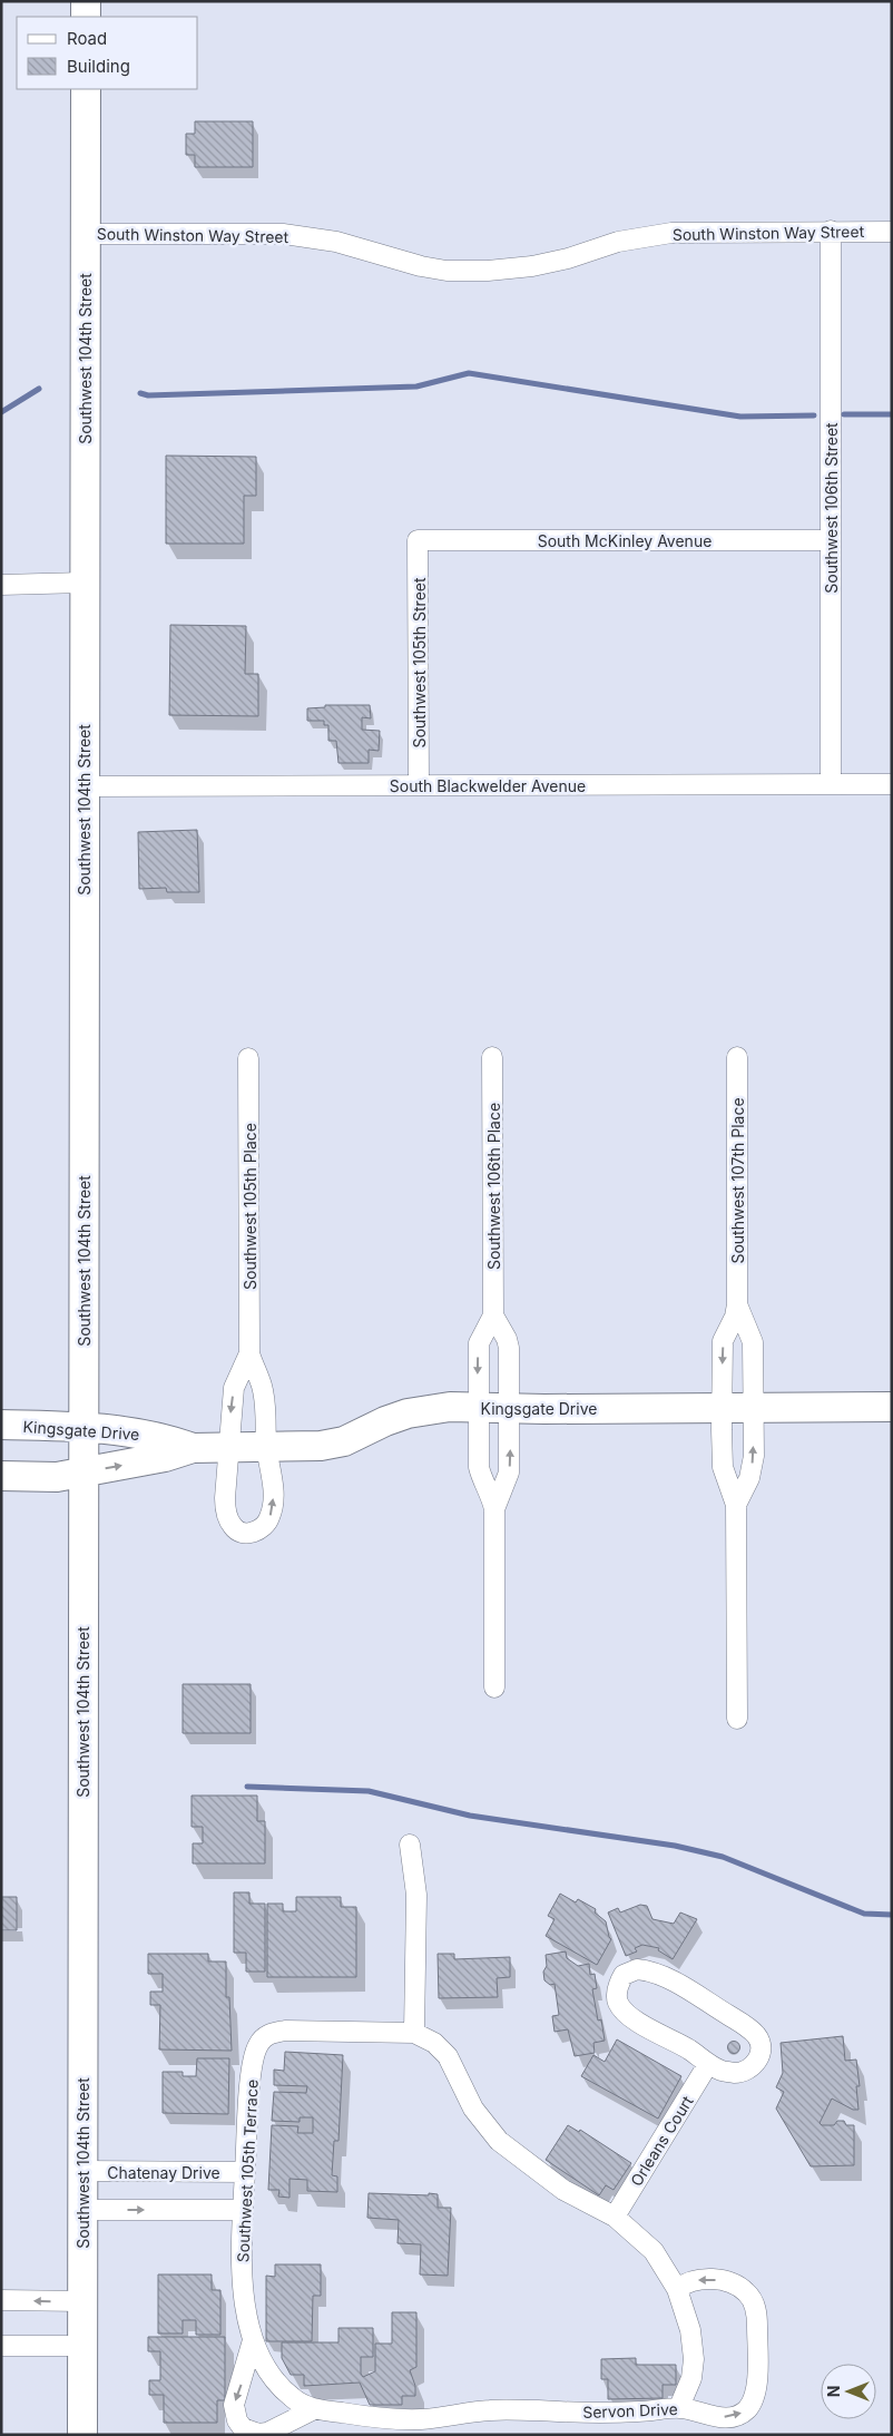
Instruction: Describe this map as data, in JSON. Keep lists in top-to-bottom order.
{
  "streets": {
    "main road": ["Southwest 104th Street", "Kingsgate Drive"],
    "street": [
      "South Winston Way Street",
      "Southwest 106th Street",
      "South McKinley Avenue",
      "Southwest 105th Street",
      "South Blackwelder Avenue",
      "Southwest 107th Place",
      "Southwest 106th Place",
      "Southwest 105th Place",
      "Orleans Court",
      "Southwest 105th Terrace",
      "Chatenay Drive",
      "Servon Drive"
    ]
  },
  "crossings": [
    ["South Winston Way Street", "Southwest 104th Street"],
    ["South Winston Way Street", "Southwest 106th Street"],
    ["Southwest 104th Street", "South Blackwelder Avenue"],
    ["Southwest 104th Street", "Kingsgate Drive"],
    ["Southwest 104th Street", "Chatenay Drive"],
    ["Southwest 106th Street", "South McKinley Avenue"],
    ["Southwest 106th Street", "South Blackwelder Avenue"],
    ["South McKinley Avenue", "Southwest 105th Street"],
    ["Southwest 105th Street", "South Blackwelder Avenue"],
    ["Southwest 107th Place", "Kingsgate Drive"],
    ["Southwest 106th Place", "Kingsgate Drive"],
    ["Southwest 105th Place", "Kingsgate Drive"],
    ["Southwest 105th Terrace", "Chatenay Drive"],
    ["Southwest 105th Terrace", "Servon Drive"]
  ],
  "legend": ["Road", "Building"],
  "north": "left"
}
